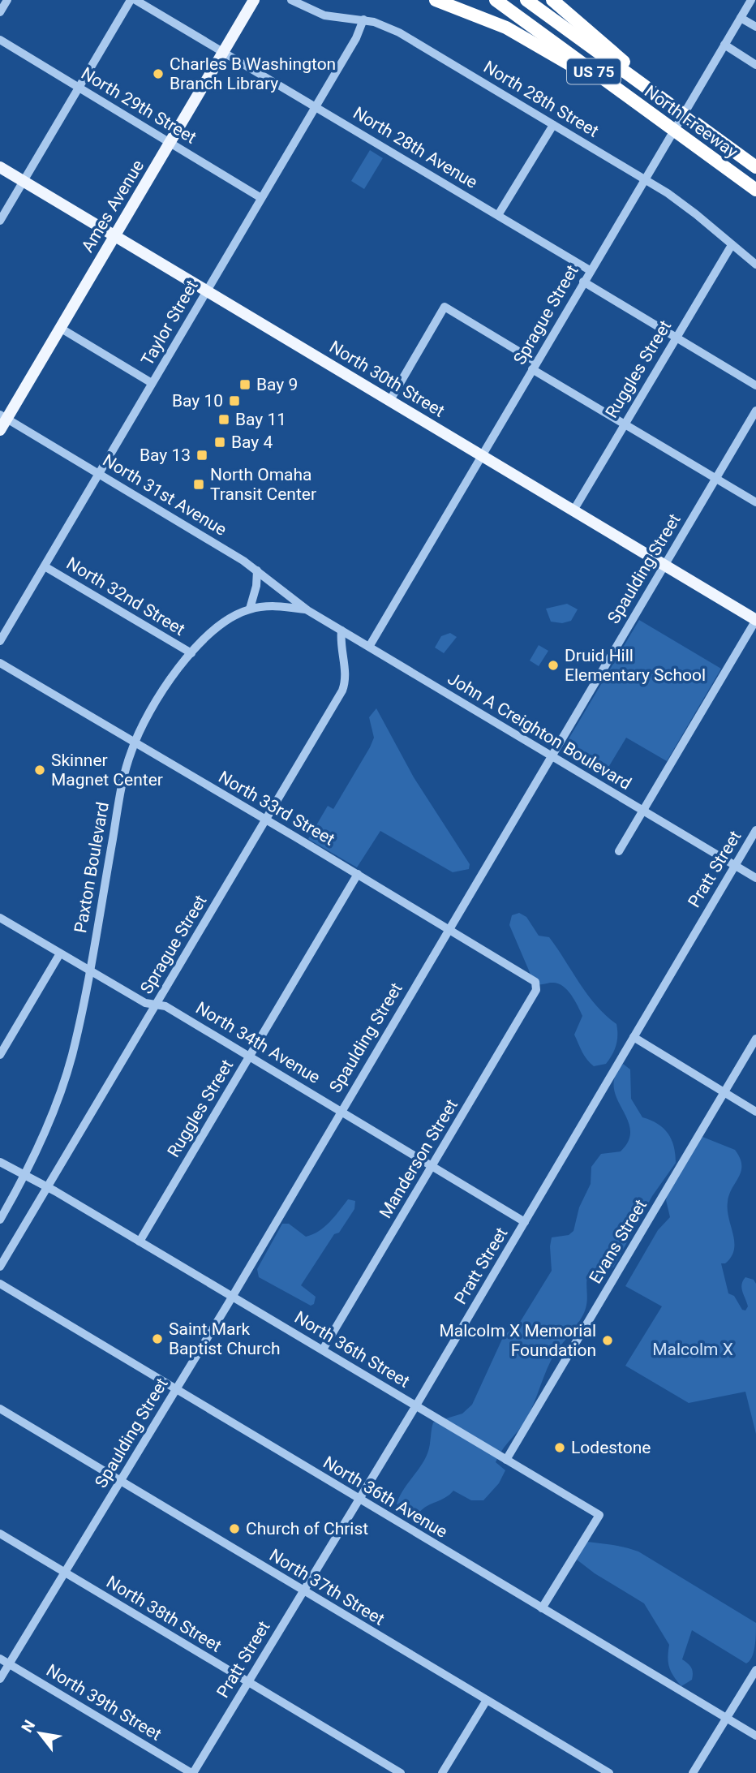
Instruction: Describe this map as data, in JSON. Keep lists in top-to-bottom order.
{
  "streets": {
    "highway": ["US 75", "North Freeway"],
    "main road": ["Ames Avenue", "North 30th Street"],
    "street": [
      "North 28th Street",
      "North 29th Street",
      "North 28th Avenue",
      "Sprague Street",
      "Taylor Street",
      "Ruggles Street",
      "North 31st Avenue",
      "Spaulding Street",
      "North 32nd Street",
      "John A Creighton Boulevard",
      "North 33rd Street",
      "Paxton Boulevard",
      "Pratt Street",
      "North 34th Avenue",
      "Manderson Street",
      "Evans Street",
      "North 36th Street",
      "North 36th Avenue",
      "North 37th Street",
      "North 38th Street",
      "North 39th Street"
    ]
  },
  "crossings": [
    ["North 28th Street", "Sprague Street"],
    ["North 28th Street", "Taylor Street"],
    ["North 28th Street", "Ruggles Street"],
    ["North 29th Street", "Ames Avenue"],
    ["North 29th Street", "Taylor Street"],
    ["North 28th Avenue", "Ames Avenue"],
    ["North 28th Avenue", "Sprague Street"],
    ["North 28th Avenue", "Taylor Street"],
    ["Ames Avenue", "North 30th Street"],
    ["Ames Avenue", "North 31st Avenue"],
    ["Sprague Street", "North 30th Street"],
    ["Sprague Street", "John A Creighton Boulevard"],
    ["Sprague Street", "North 33rd Street"],
    ["Sprague Street", "North 34th Avenue"],
    ["Sprague Street", "North 36th Street"],
    ["Taylor Street", "North 30th Street"],
    ["Taylor Street", "North 31st Avenue"],
    ["Taylor Street", "North 32nd Street"],
    ["Ruggles Street", "North 30th Street"],
    ["Ruggles Street", "North 33rd Street"],
    ["Ruggles Street", "North 34th Avenue"],
    ["Ruggles Street", "North 36th Street"],
    ["North 30th Street", "Spaulding Street"],
    ["North 31st Avenue", "John A Creighton Boulevard"],
    ["North 31st Avenue", "Paxton Boulevard"],
    ["Spaulding Street", "John A Creighton Boulevard"],
    ["Spaulding Street", "North 33rd Street"],
    ["Spaulding Street", "North 34th Avenue"],
    ["Spaulding Street", "North 36th Street"],
    ["Spaulding Street", "North 36th Avenue"],
    ["Spaulding Street", "North 37th Street"],
    ["Spaulding Street", "North 38th Street"],
    ["Spaulding Street", "North 39th Street"],
    ["North 32nd Street", "Paxton Boulevard"],
    ["John A Creighton Boulevard", "Paxton Boulevard"],
    ["John A Creighton Boulevard", "Pratt Street"],
    ["North 33rd Street", "Paxton Boulevard"],
    ["North 33rd Street", "Manderson Street"],
    ["Paxton Boulevard", "North 34th Avenue"],
    ["Paxton Boulevard", "North 36th Street"],
    ["Pratt Street", "North 34th Avenue"],
    ["Pratt Street", "North 36th Street"],
    ["Pratt Street", "North 36th Avenue"],
    ["Pratt Street", "North 37th Street"],
    ["Pratt Street", "North 38th Street"],
    ["Pratt Street", "North 39th Street"],
    ["North 34th Avenue", "Manderson Street"],
    ["Manderson Street", "North 36th Street"],
    ["Evans Street", "North 36th Street"],
    ["North 36th Street", "North 36th Avenue"]
  ],
  "parks": ["Malcolm X"],
  "places": {
    "other": [
      "Charles B Washington Branch Library",
      "Druid Hill Elementary School",
      "Skinner Magnet Center",
      "Saint Mark Baptist Church",
      "Malcolm X Memorial Foundation",
      "Lodestone",
      "Church of Christ"
    ],
    "transit": [
      "Bay 9",
      "Bay 10",
      "Bay 11",
      "Bay 4",
      "Bay 13",
      "North Omaha Transit Center"
    ]
  },
  "north": "top left"
}
